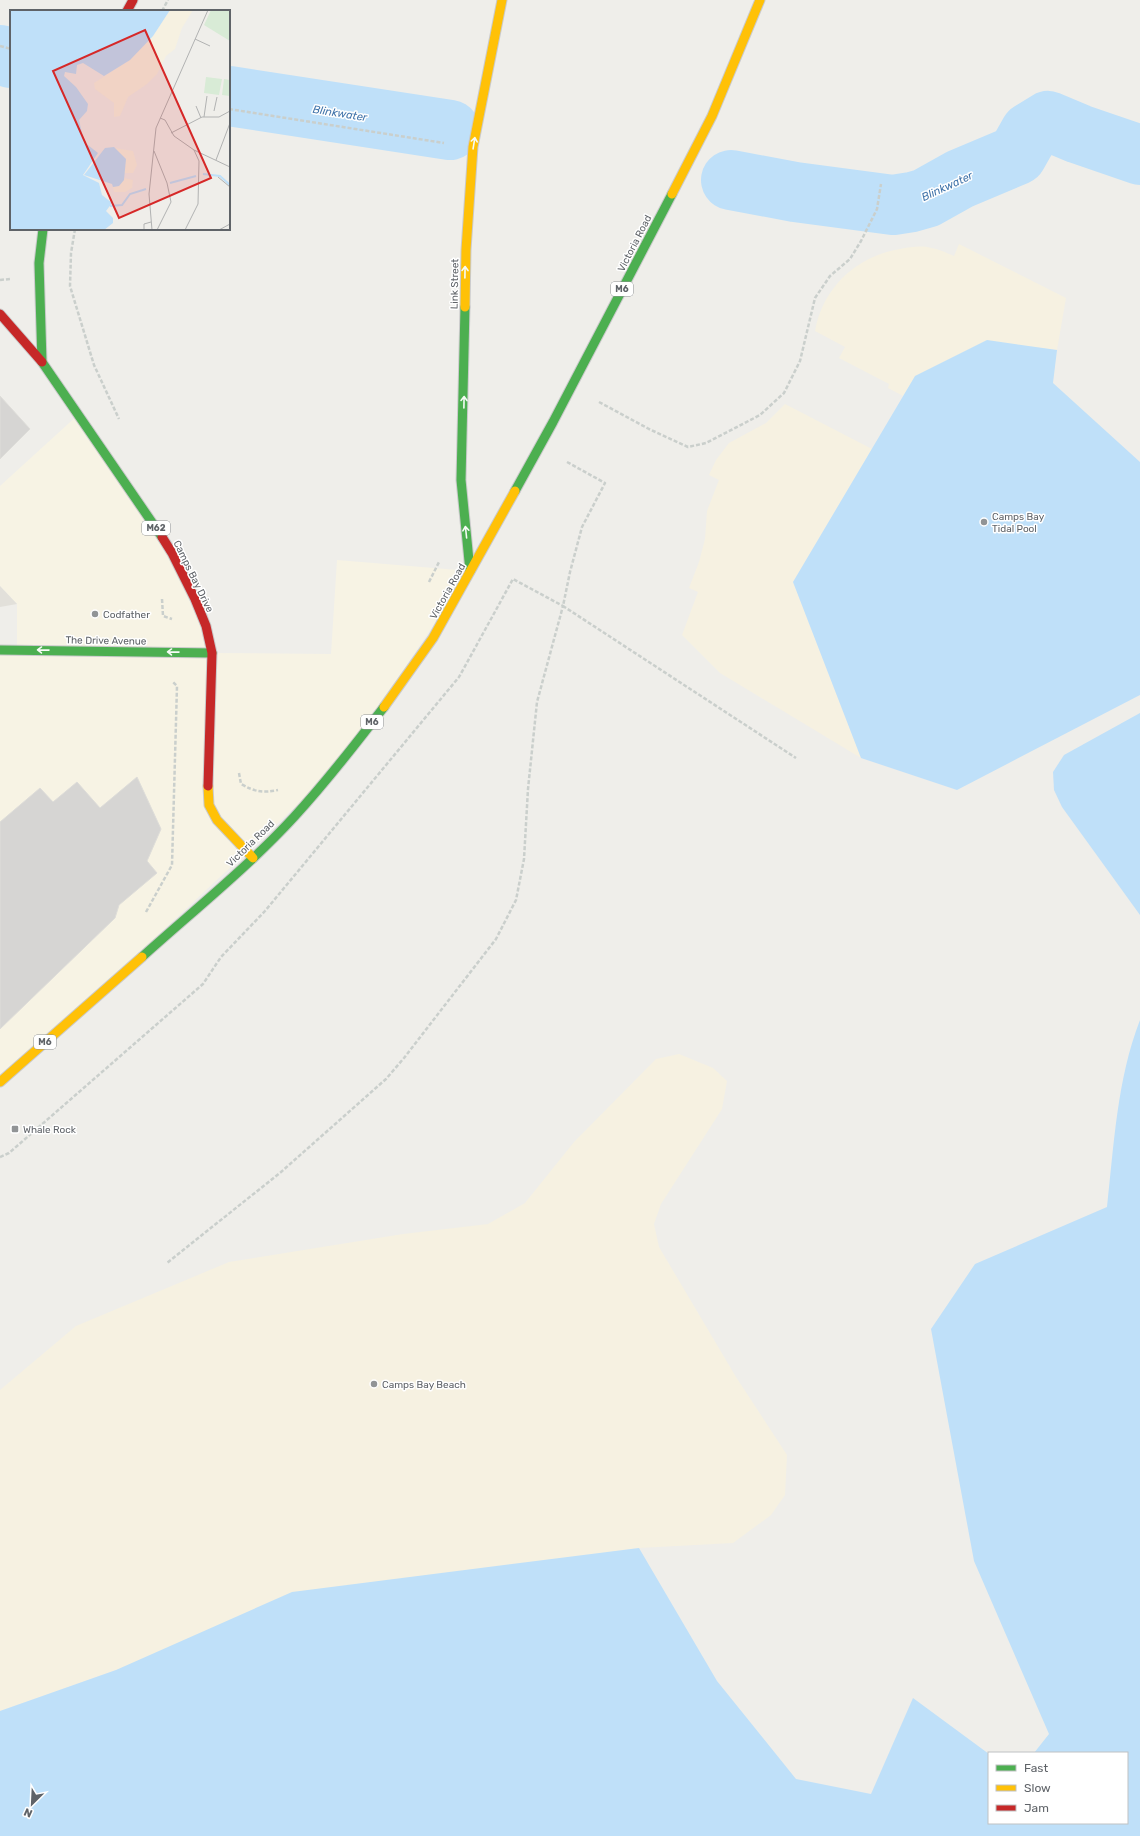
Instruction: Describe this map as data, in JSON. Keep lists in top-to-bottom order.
{
  "streets": {
    "main road": [
      "Victoria Road",
      "Link Street",
      "M6",
      "M62",
      "Camps Bay Drive",
      "The Drive Avenue"
    ]
  },
  "crossings": [
    ["Victoria Road", "Link Street"],
    ["Victoria Road", "Camps Bay Drive"],
    ["Camps Bay Drive", "The Drive Avenue"]
  ],
  "one_way": ["Link Street", "The Drive Avenue"],
  "water": ["Blinkwater"],
  "places": {
    "other": ["Camps Bay Tidal Pool", "Codfather", "Camps Bay Beach"],
    "transit": ["Whale Rock"]
  },
  "legend": ["Fast", "Slow", "Jam"],
  "north": "bottom left"
}
